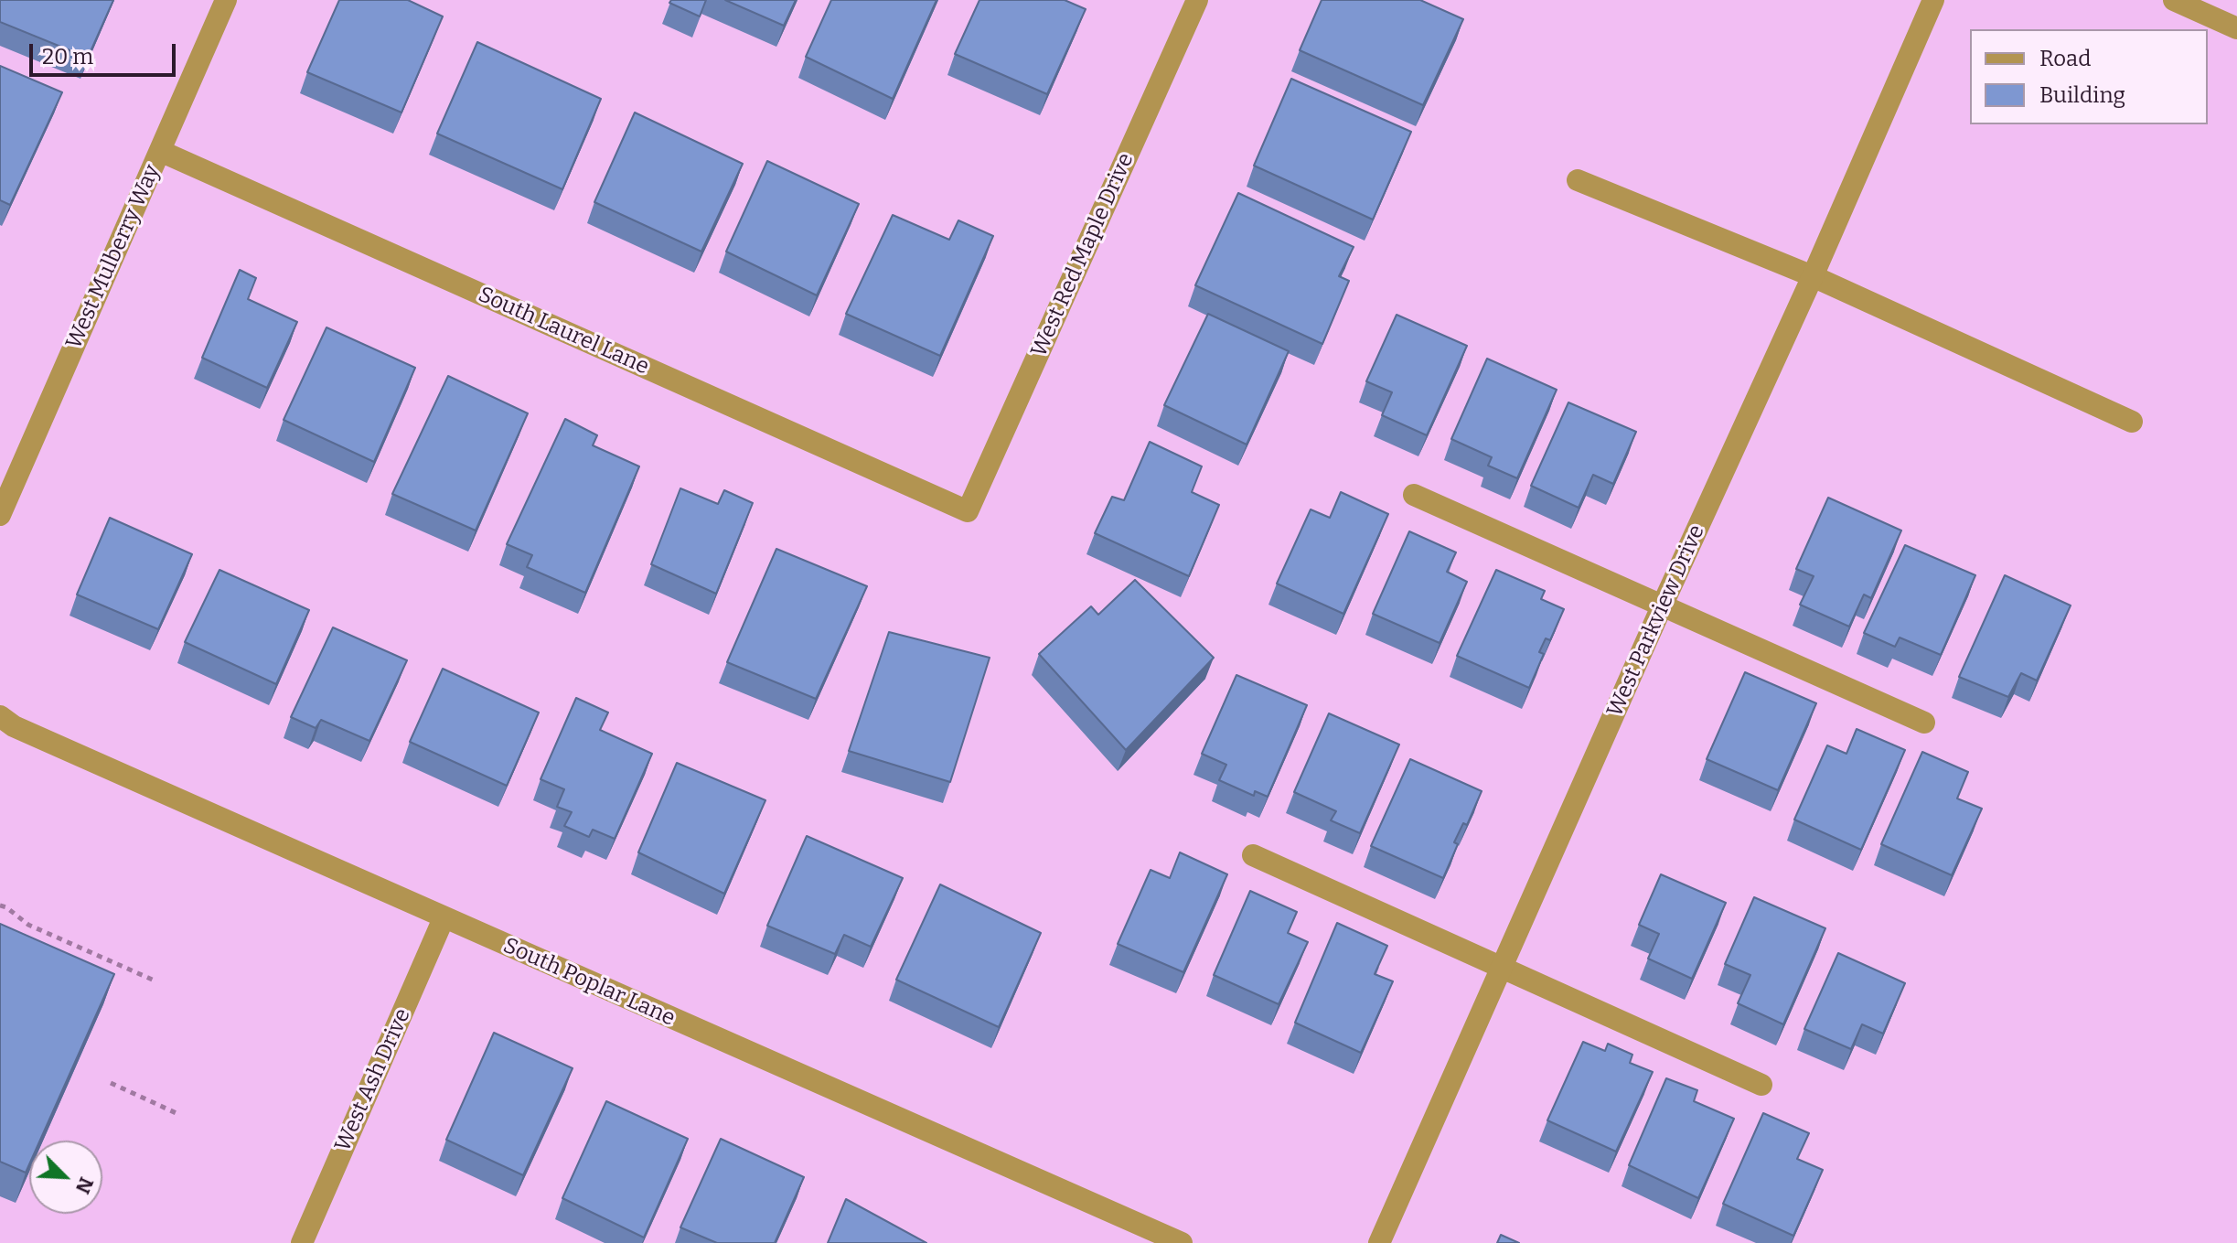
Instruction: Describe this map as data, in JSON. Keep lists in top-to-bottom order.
{
  "streets": {
    "street": [
      "West Red Maple Drive",
      "West Mulberry Way",
      "South Laurel Lane",
      "West Parkview Drive",
      "South Poplar Lane",
      "West Ash Drive"
    ]
  },
  "crossings": [
    ["West Red Maple Drive", "South Laurel Lane"],
    ["West Mulberry Way", "South Laurel Lane"],
    ["South Poplar Lane", "West Ash Drive"]
  ],
  "legend": ["Road", "Building"],
  "scale_bar": "20 m",
  "north": "bottom right"
}
